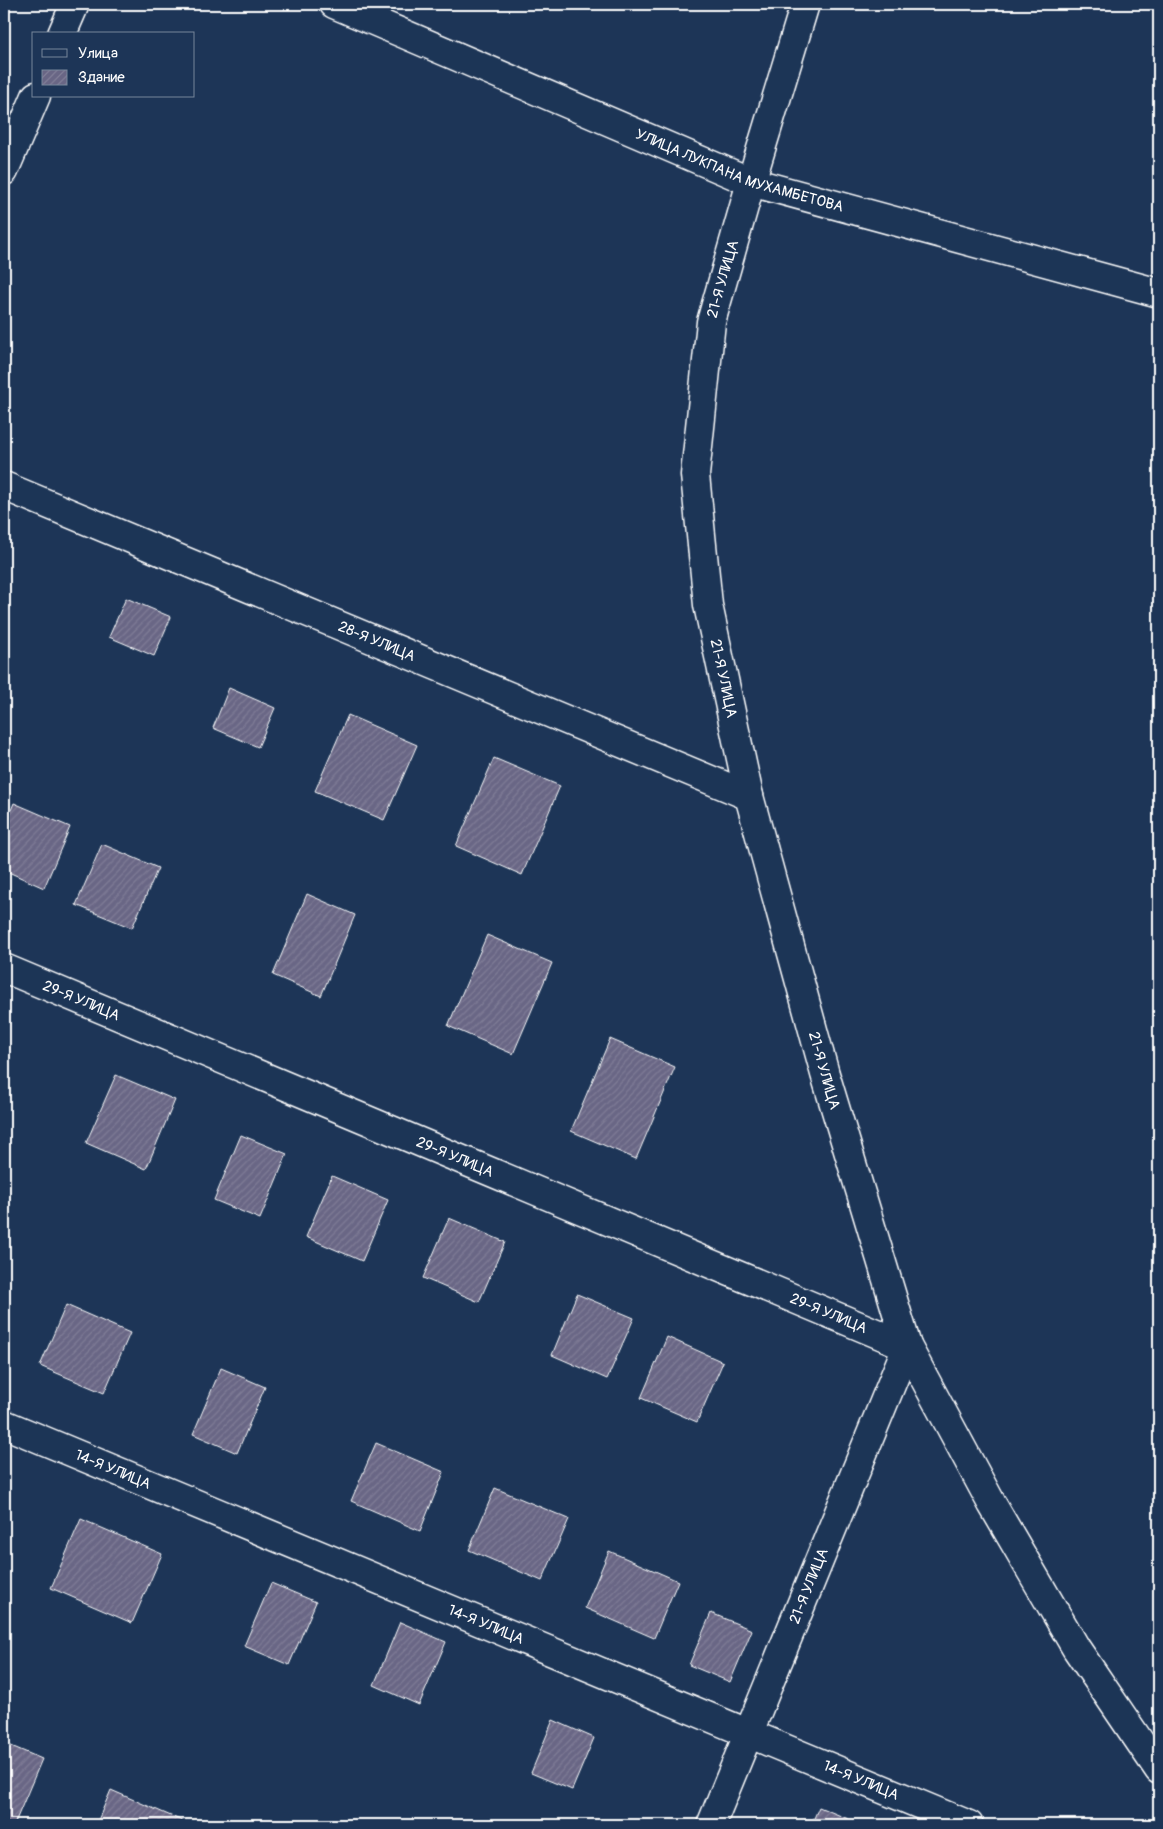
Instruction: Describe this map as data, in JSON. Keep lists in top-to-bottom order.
{
  "streets": {
    "street": [
      "УЛИЦА ЛУКПАНА МУХАМБЕТОВА",
      "21-Я УЛИЦА",
      "28-Я УЛИЦА",
      "29-Я УЛИЦА",
      "14-Я УЛИЦА"
    ]
  },
  "crossings": [
    ["УЛИЦА ЛУКПАНА МУХАМБЕТОВА", "21-Я УЛИЦА"],
    ["21-Я УЛИЦА", "28-Я УЛИЦА"],
    ["21-Я УЛИЦА", "29-Я УЛИЦА"],
    ["21-Я УЛИЦА", "14-Я УЛИЦА"]
  ],
  "legend": ["Улица", "Здание"]
}
